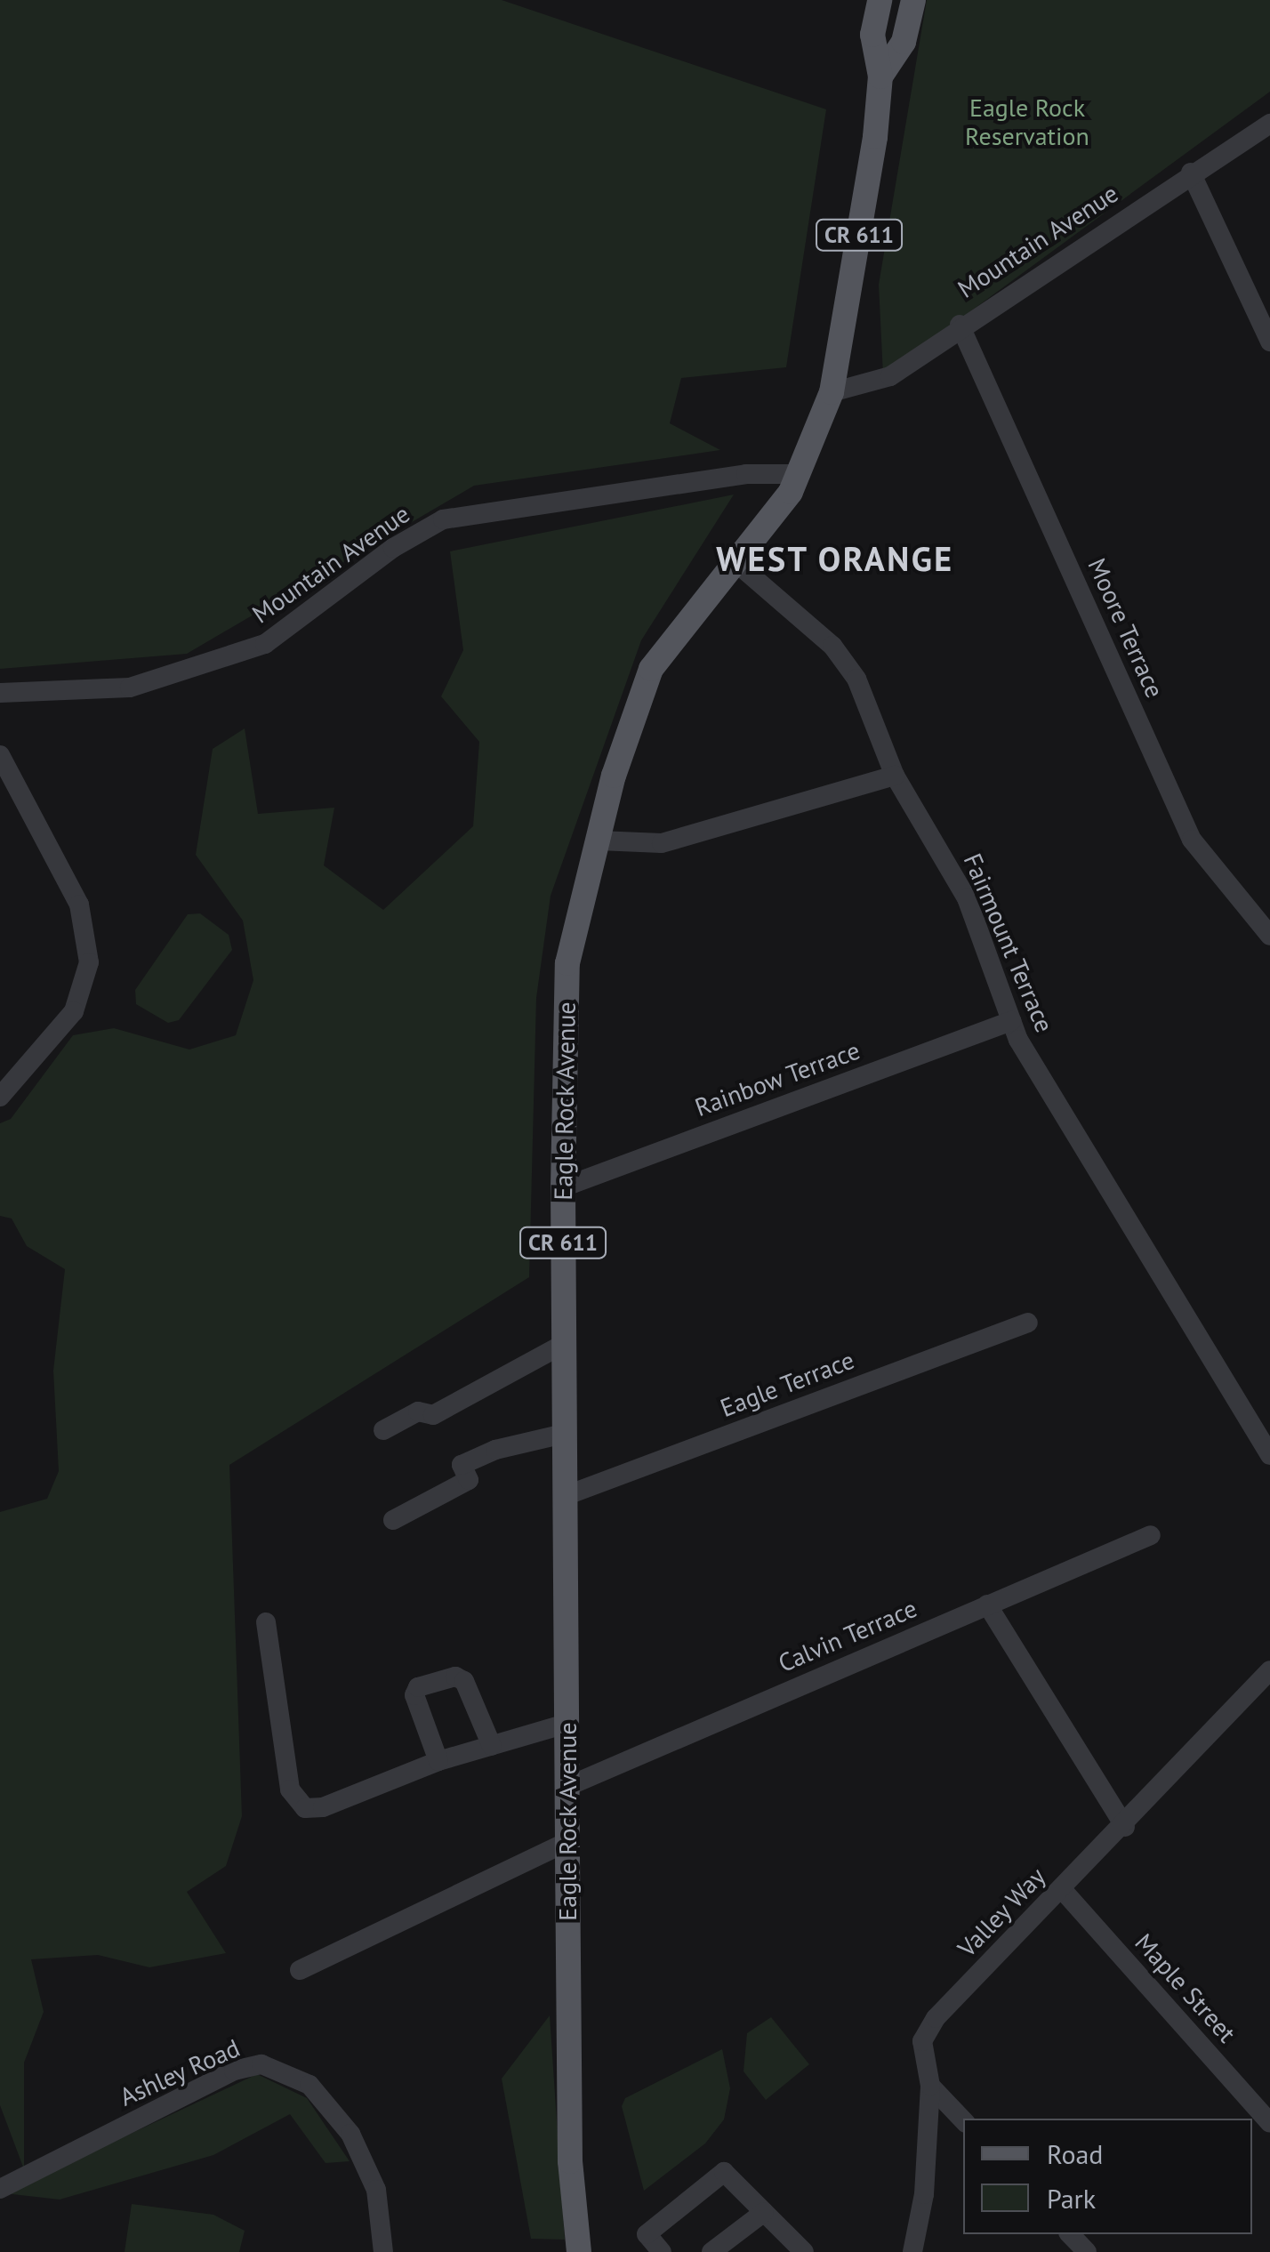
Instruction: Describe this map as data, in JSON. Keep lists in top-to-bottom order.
{
  "streets": {
    "main road": ["CR 611", "Eagle Rock Avenue"],
    "street": [
      "Mountain Avenue",
      "Moore Terrace",
      "Fairmount Terrace",
      "Rainbow Terrace",
      "Eagle Terrace",
      "Calvin Terrace",
      "Valley Way",
      "Maple Street",
      "Ashley Road"
    ]
  },
  "crossings": [
    ["Mountain Avenue", "Moore Terrace"],
    ["Mountain Avenue", "Eagle Rock Avenue"],
    ["Fairmount Terrace", "Rainbow Terrace"],
    ["Fairmount Terrace", "Eagle Rock Avenue"],
    ["Rainbow Terrace", "Eagle Rock Avenue"],
    ["Eagle Rock Avenue", "Eagle Terrace"],
    ["Eagle Rock Avenue", "Calvin Terrace"],
    ["Valley Way", "Maple Street"]
  ],
  "districts": ["WEST ORANGE"],
  "parks": ["Eagle Rock Reservation"],
  "legend": ["Road", "Park"]
}
